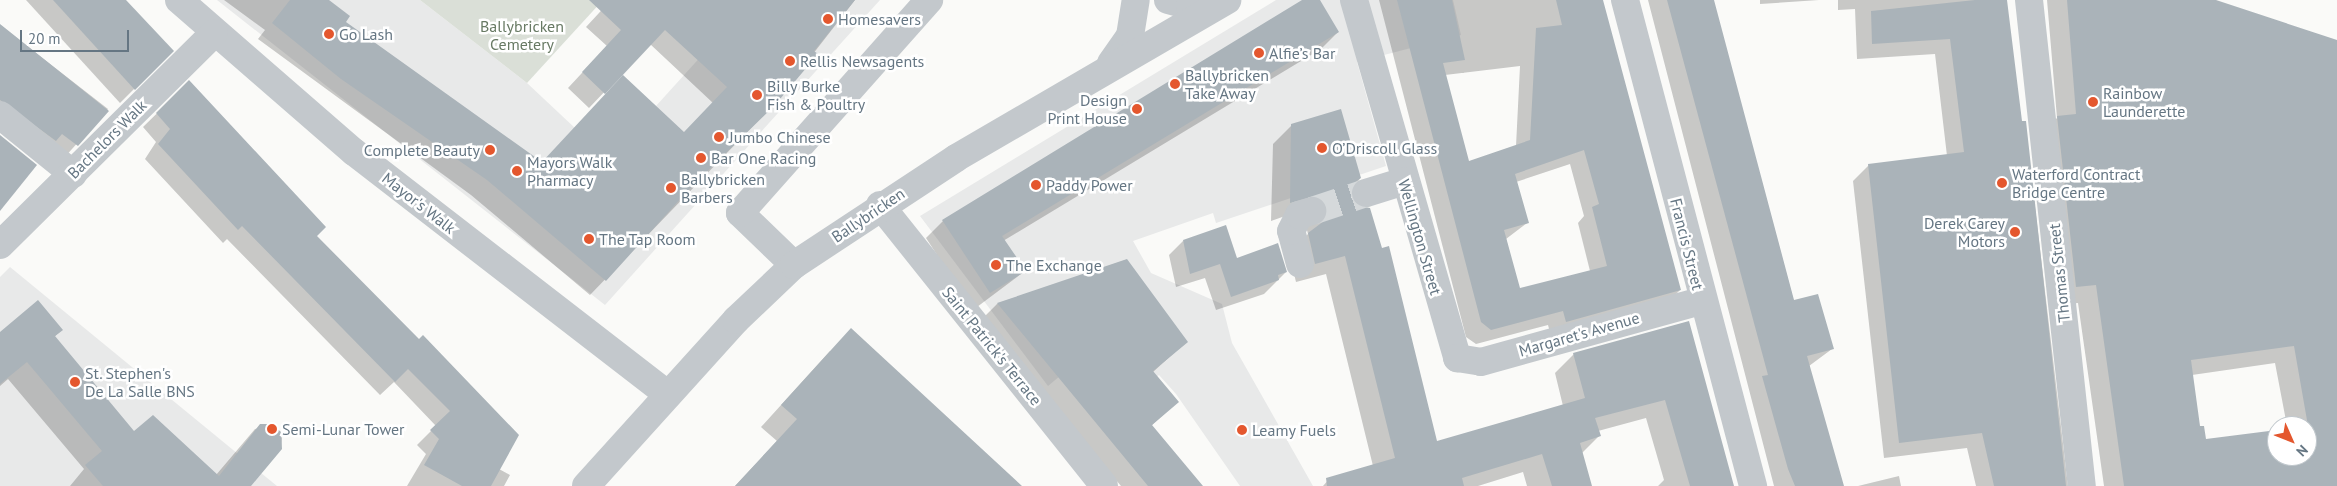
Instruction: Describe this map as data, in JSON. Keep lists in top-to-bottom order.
{
  "streets": {
    "street": [
      "Bachelors Walk",
      "Mayor's Walk",
      "Ballybricken",
      "Wellington Street",
      "Francis Street",
      "Thomas Street",
      "Margaret's Avenue",
      "Saint Patrick's Terrace"
    ]
  },
  "crossings": [
    ["Bachelors Walk", "Mayor's Walk"],
    ["Mayor's Walk", "Ballybricken"],
    ["Ballybricken", "Saint Patrick's Terrace"],
    ["Wellington Street", "Margaret's Avenue"],
    ["Francis Street", "Margaret's Avenue"]
  ],
  "parks": ["Ballybricken Cemetery"],
  "places": [
    "Homesavers",
    "Go Lash",
    "Alfie’s Bar",
    "Rellis Newsagents",
    "Ballybricken Take Away",
    "Billy Burke Fish & Poultry",
    "Rainbow Launderette",
    "Design Print House",
    "Jumbo Chinese",
    "O’Driscoll Glass",
    "Complete Beauty",
    "Bar One Racing",
    "Mayors Walk Pharmacy",
    "Waterford Contract Bridge Centre",
    "Paddy Power",
    "Ballybricken Barbers",
    "Derek Carey Motors",
    "The Tap Room",
    "The Exchange",
    "St. Stephen's De La Salle BNS",
    "Semi-Lunar Tower",
    "Leamy Fuels"
  ],
  "scale_bar": "20 m",
  "north": "bottom right"
}
